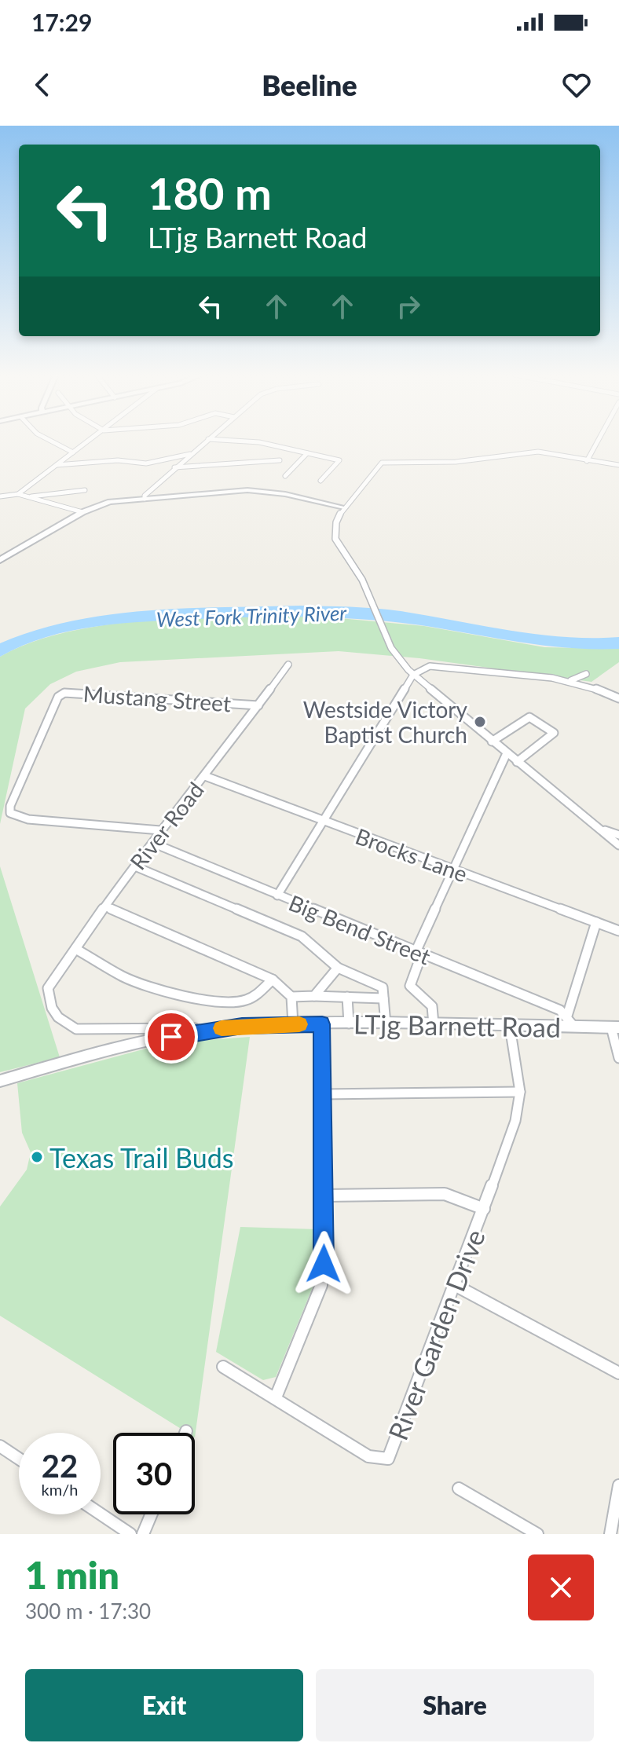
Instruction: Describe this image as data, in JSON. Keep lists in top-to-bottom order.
{
  "streets": {
    "street": [
      "Mustang Street",
      "River Road",
      "Brocks Lane",
      "Big Bend Street",
      "LTjg Barnett Road",
      "River Garden Drive"
    ]
  },
  "crossings": [
    ["Mustang Street", "River Road"],
    ["River Road", "Brocks Lane"],
    ["River Road", "Big Bend Street"],
    ["River Road", "LTjg Barnett Road"],
    ["Big Bend Street", "LTjg Barnett Road"],
    ["LTjg Barnett Road", "River Garden Drive"]
  ],
  "water": ["West Fork Trinity River"],
  "places": ["Westside Victory Baptist Church", "Texas Trail Buds"],
  "page": {
    "status": "17:29",
    "header": "Beeline",
    "turn": ["180 m", "LTjg Barnett Road"],
    "speed": "22 km/h",
    "limit": "30",
    "heading": ["1 min", "300 m · 17:30"],
    "buttons": ["Exit", "Share"]
  }
}
